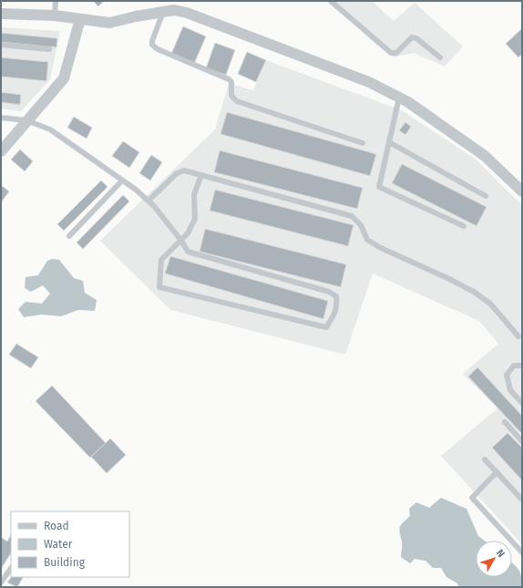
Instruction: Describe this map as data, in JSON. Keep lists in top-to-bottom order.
{
  "legend": ["Road", "Water", "Building"],
  "north": "top right"
}
